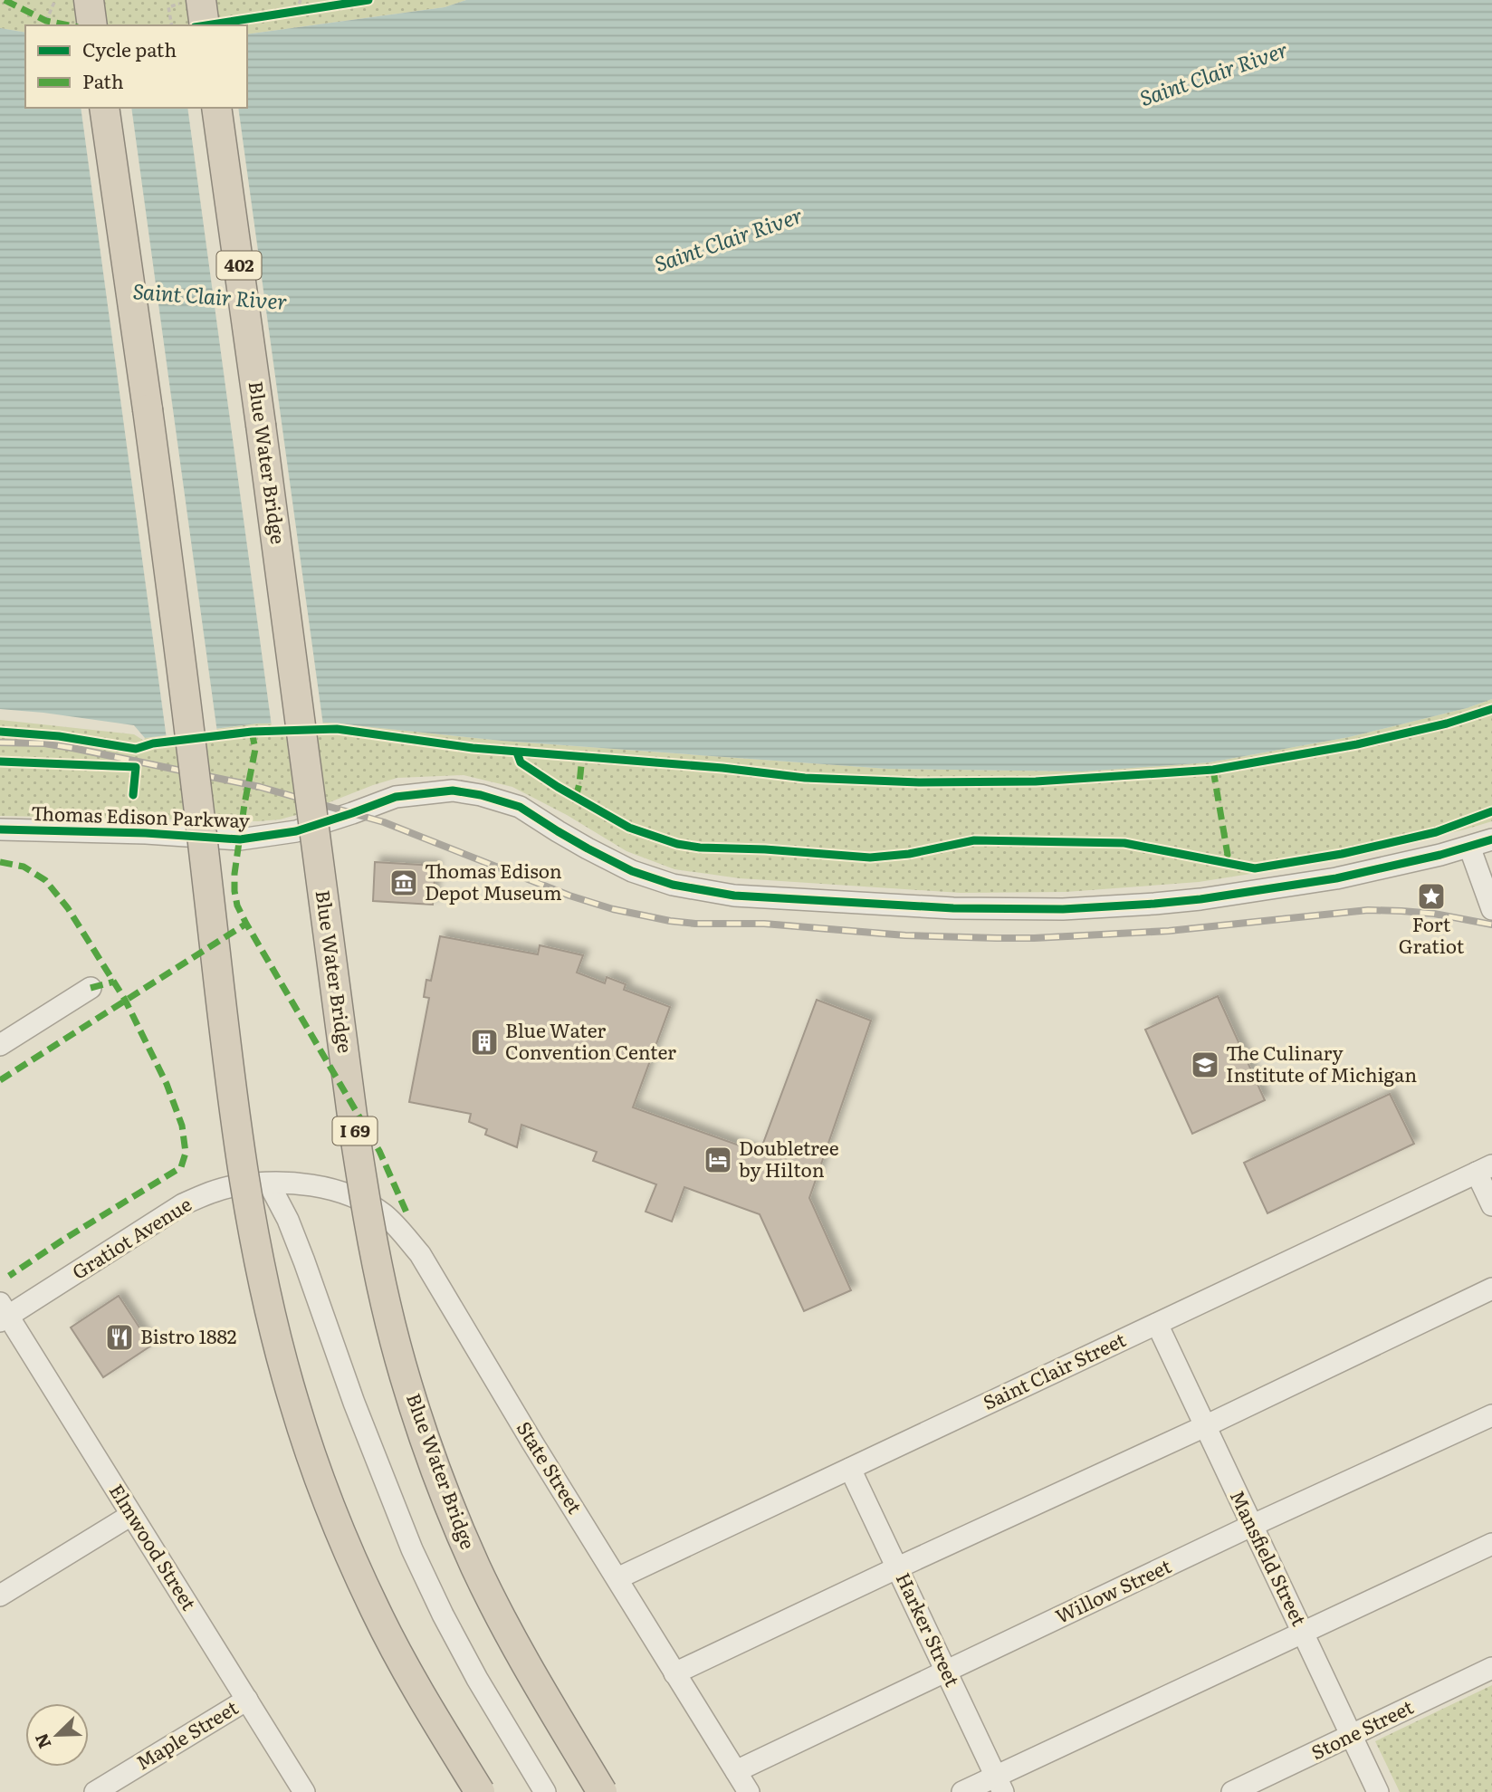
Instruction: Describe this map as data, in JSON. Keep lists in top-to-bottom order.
{
  "streets": {
    "highway": ["402", "Blue Water Bridge", "I 69"],
    "street": [
      "Thomas Edison Parkway",
      "Gratiot Avenue",
      "Saint Clair Street",
      "State Street",
      "Elmwood Street",
      "Mansfield Street",
      "Willow Street",
      "Harker Street",
      "Stone Street",
      "Maple Street"
    ]
  },
  "crossings": [
    ["Gratiot Avenue", "State Street"],
    ["Gratiot Avenue", "Elmwood Street"],
    ["Saint Clair Street", "State Street"],
    ["Saint Clair Street", "Mansfield Street"],
    ["Saint Clair Street", "Harker Street"],
    ["State Street", "Willow Street"],
    ["Elmwood Street", "Maple Street"],
    ["Mansfield Street", "Willow Street"],
    ["Mansfield Street", "Stone Street"],
    ["Willow Street", "Harker Street"]
  ],
  "water": ["Saint Clair River"],
  "places": {
    "museum": ["Thomas Edison Depot Museum"],
    "place": ["Fort Gratiot"],
    "building": ["Blue Water Convention Center"],
    "school or university": ["The Culinary Institute of Michigan"],
    "hotel": ["Doubletree by Hilton"],
    "restaurant": ["Bistro 1882"]
  },
  "legend": ["Cycle path", "Path"],
  "north": "bottom left"
}
